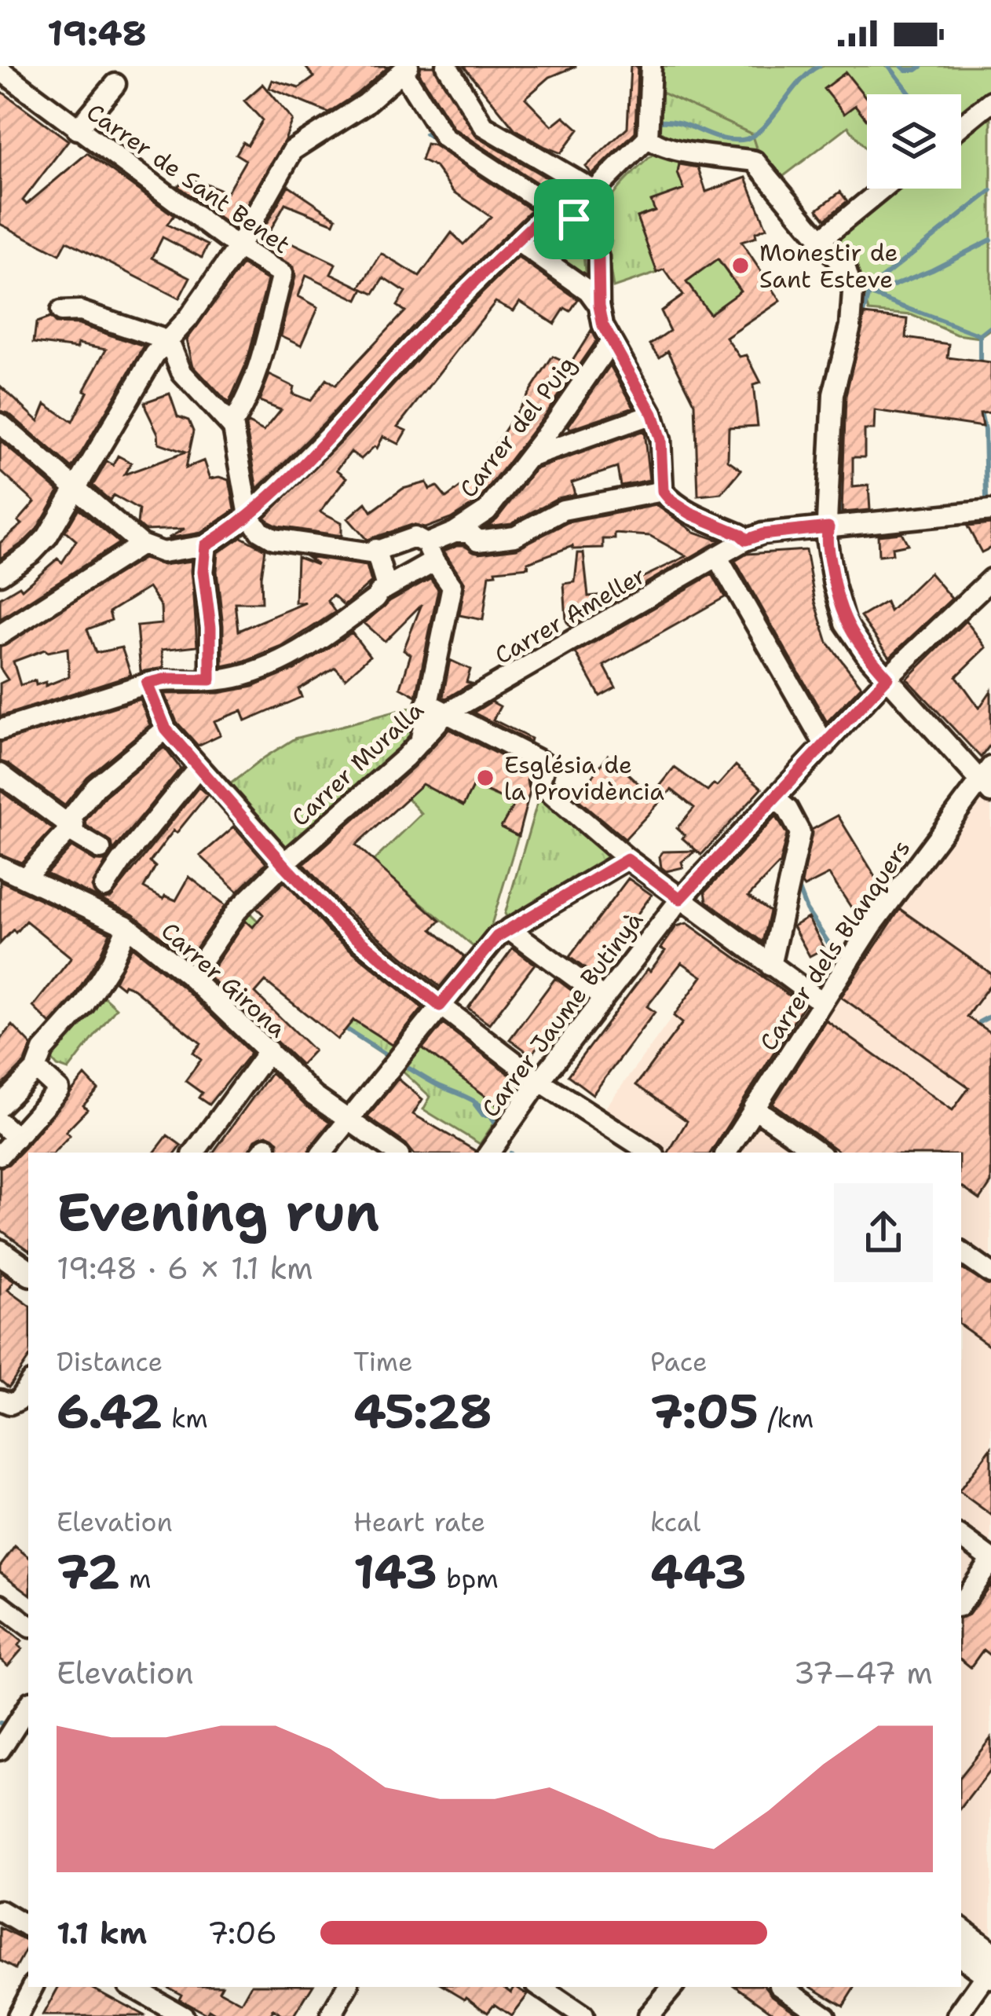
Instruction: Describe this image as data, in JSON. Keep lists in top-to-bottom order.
{
  "streets": {
    "street": [
      "Carrer de Sant Benet",
      "Carrer del Puig",
      "Carrer Ameller",
      "Carrer Muralla",
      "Carrer dels Blanquers",
      "Carrer Girona",
      "Carrer Jaume Butinyà"
    ]
  },
  "crossings": [
    ["Carrer Ameller", "Carrer Muralla"],
    ["Carrer Muralla", "Carrer Girona"]
  ],
  "places": ["Monestir de Sant Esteve", "Església de la Providència"],
  "page": {
    "status": "19:48",
    "heading": ["Evening run", "19:48 · 6 × 1.1 km"],
    "stats": [
      ["Distance", "6.42 km"],
      ["Time", "45:28"],
      ["Pace", "7:05 /km"],
      ["Elevation", "72 m"],
      ["Heart rate", "143 bpm"],
      ["kcal", "443"]
    ],
    "chart": ["Elevation", "37–47 m"],
    "list": [
      {
        "name": "1.1 km",
        "note": "7:06"
      }
    ]
  }
}
